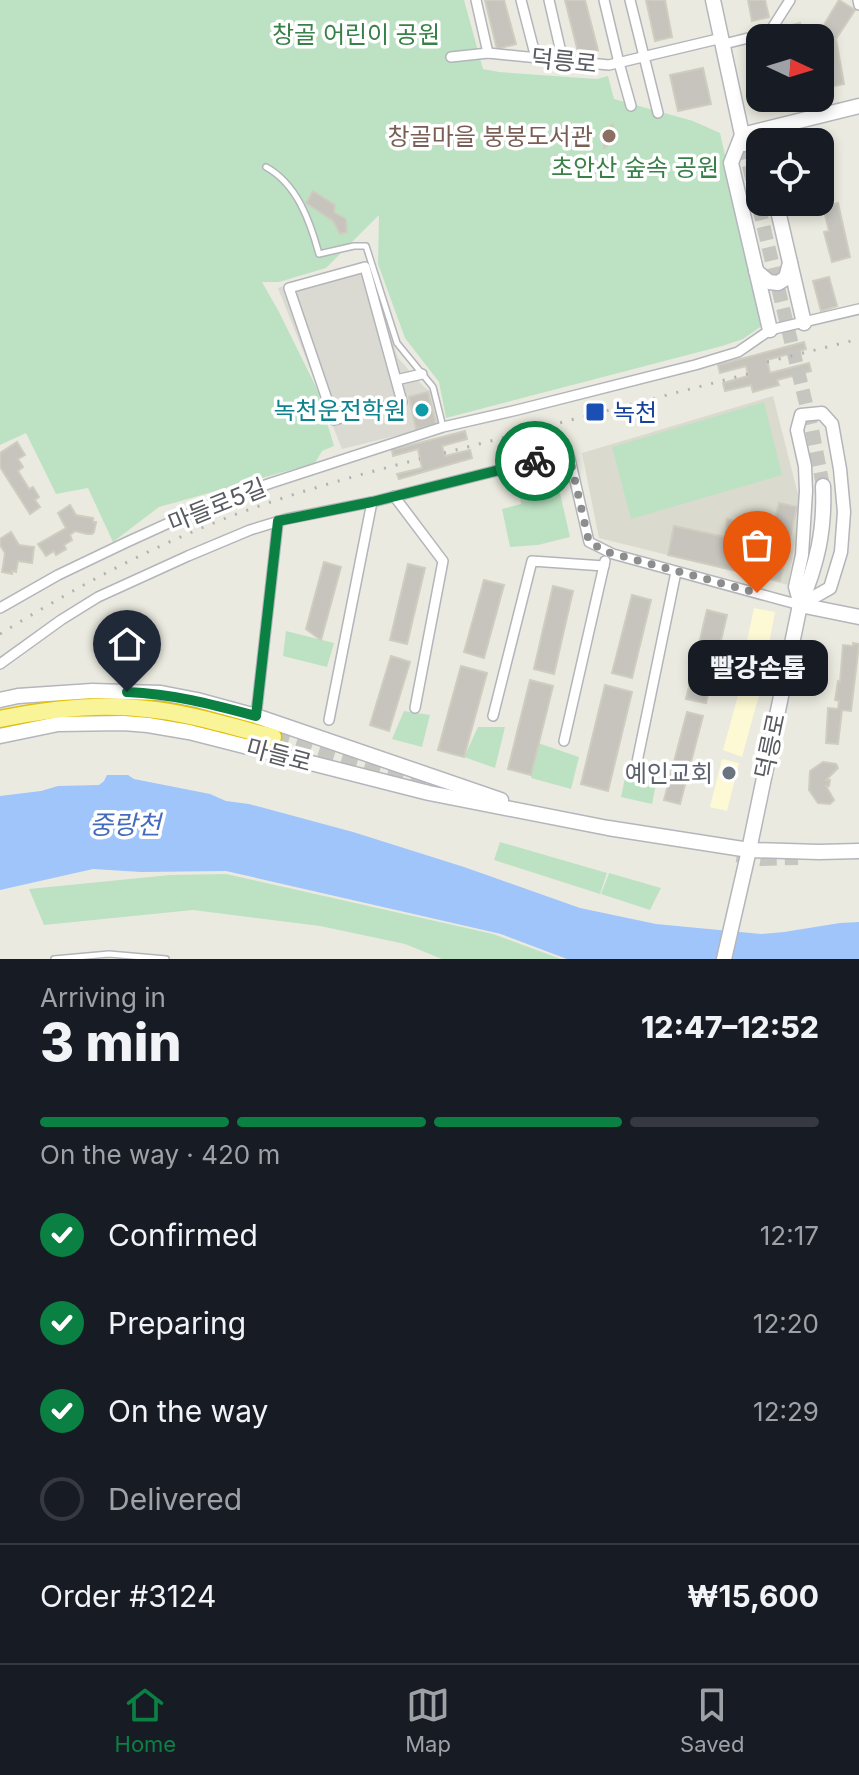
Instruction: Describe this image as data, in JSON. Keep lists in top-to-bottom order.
{
  "streets": {
    "main road": ["덕릉로", "마들로"],
    "street": ["마들로5길"]
  },
  "crossings": [
    ["덕릉로", "마들로"]
  ],
  "water": ["중랑천"],
  "parks": ["창골 어린이 공원", "초안산 숲속 공원"],
  "places": {
    "other": [
      "창골마을 붕붕도서관",
      "녹천운전학원",
      "빨강손톱",
      "예인교회"
    ],
    "transit": ["녹천"]
  },
  "north": "right",
  "page": {
    "bubble": "빨강손톱",
    "heading": ["3 min", "Arriving in", "12:47–12:52"],
    "panel": ["Order #3124", "₩15,600"],
    "bar": "On the way · 420 m",
    "list": [
      ["Confirmed", "12:17"],
      ["Preparing", "12:20"],
      ["On the way", "12:29"],
      "Delivered"
    ],
    "tabs": ["Home", "Map", "Saved"]
  }
}
